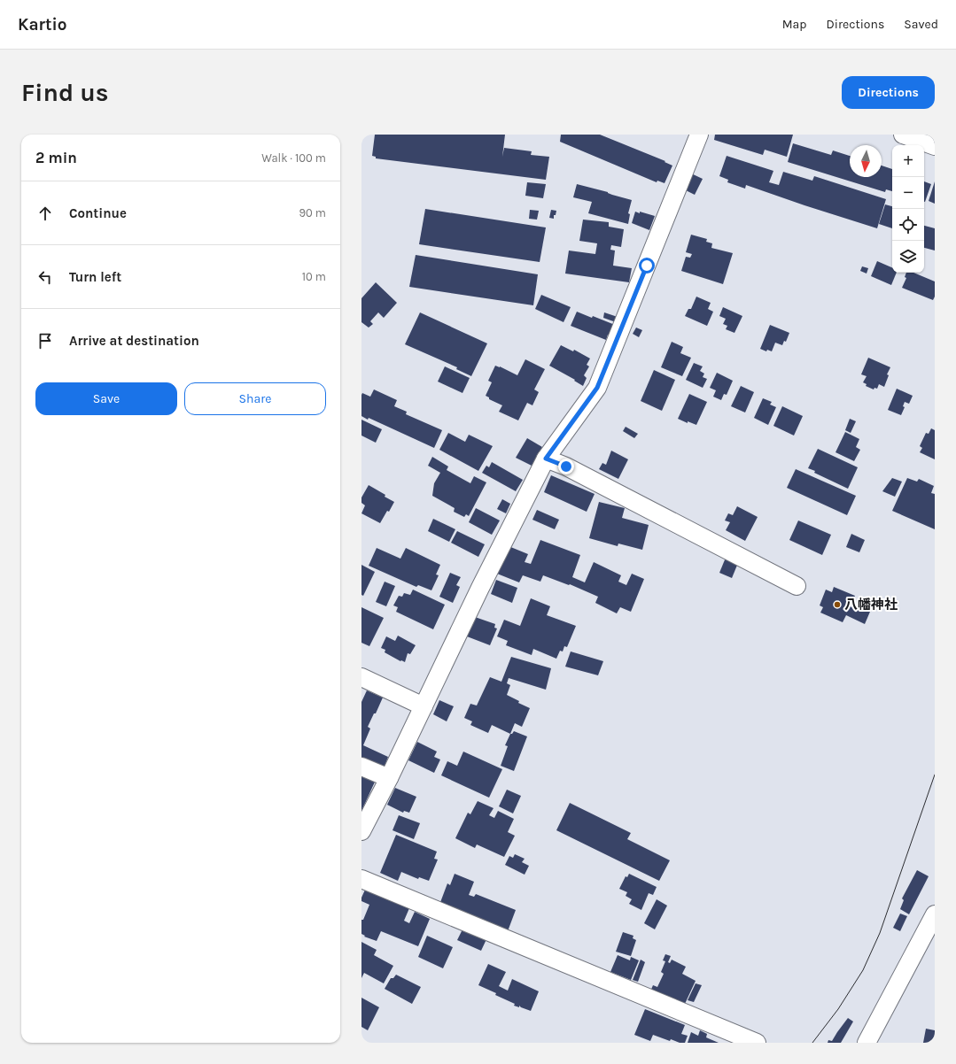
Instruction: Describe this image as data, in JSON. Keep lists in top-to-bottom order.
{
  "places": ["八幡神社"],
  "north": "bottom",
  "page": {
    "header": "Kartio",
    "nav": ["Map", "Directions", "Saved"],
    "buttons": [
      "Directions",
      ["Save", "Share"]
    ],
    "title": "Find us",
    "heading": ["2 min", "Walk · 100 m"],
    "map_buttons": ["+", "−"],
    "list": [
      ["Continue", "90 m"],
      ["Turn left", "10 m"],
      "Arrive at destination"
    ]
  }
}
